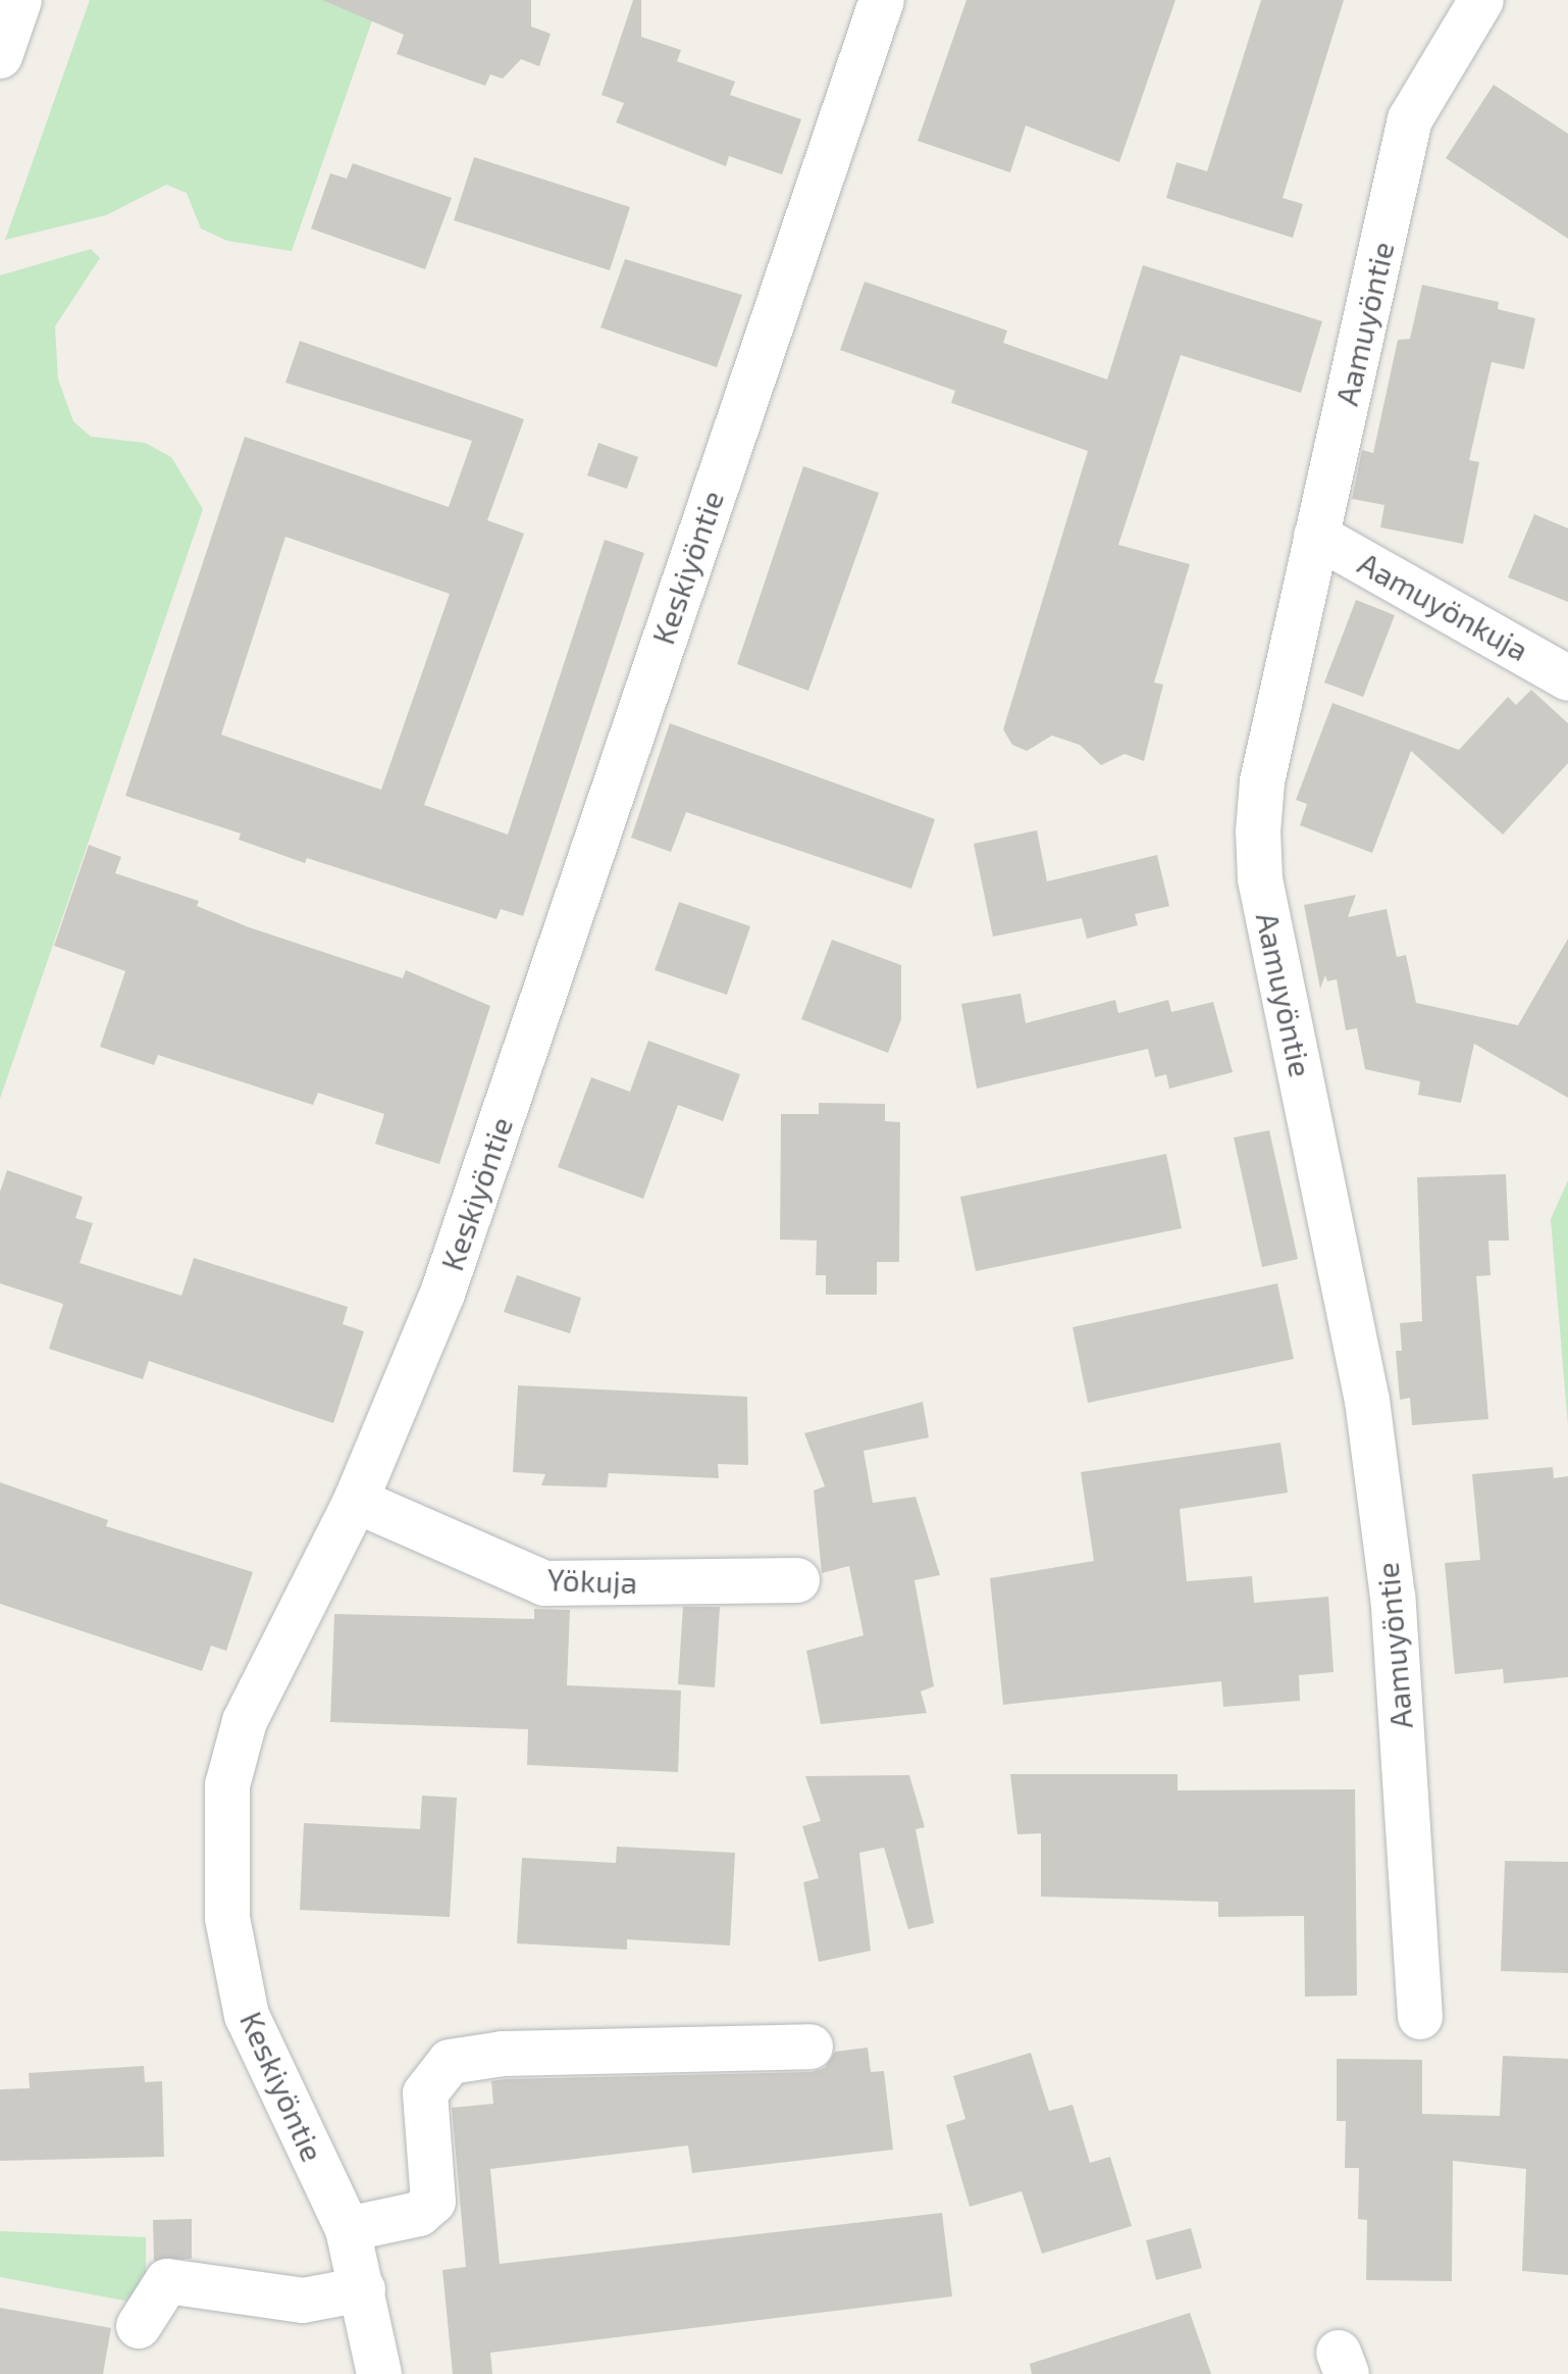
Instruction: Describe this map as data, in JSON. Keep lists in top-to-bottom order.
{
  "streets": {
    "street": [
      "Aamuyöntie",
      "Keskiyöntie",
      "Aamuyönkuja",
      "Yökuja"
    ]
  },
  "crossings": [
    ["Aamuyöntie", "Aamuyönkuja"],
    ["Keskiyöntie", "Yökuja"]
  ]
}
